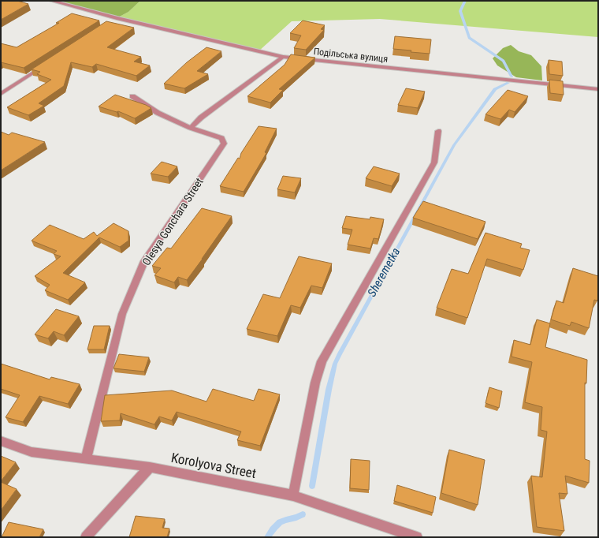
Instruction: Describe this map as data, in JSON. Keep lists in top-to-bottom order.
{
  "streets": {
    "street": ["Подільська вулиця", "Olesya Gonchara Street", "Korolyova Street"]
  },
  "crossings": [
    ["Olesya Gonchara Street", "Korolyova Street"]
  ],
  "water": ["Sheremetka"]
}
